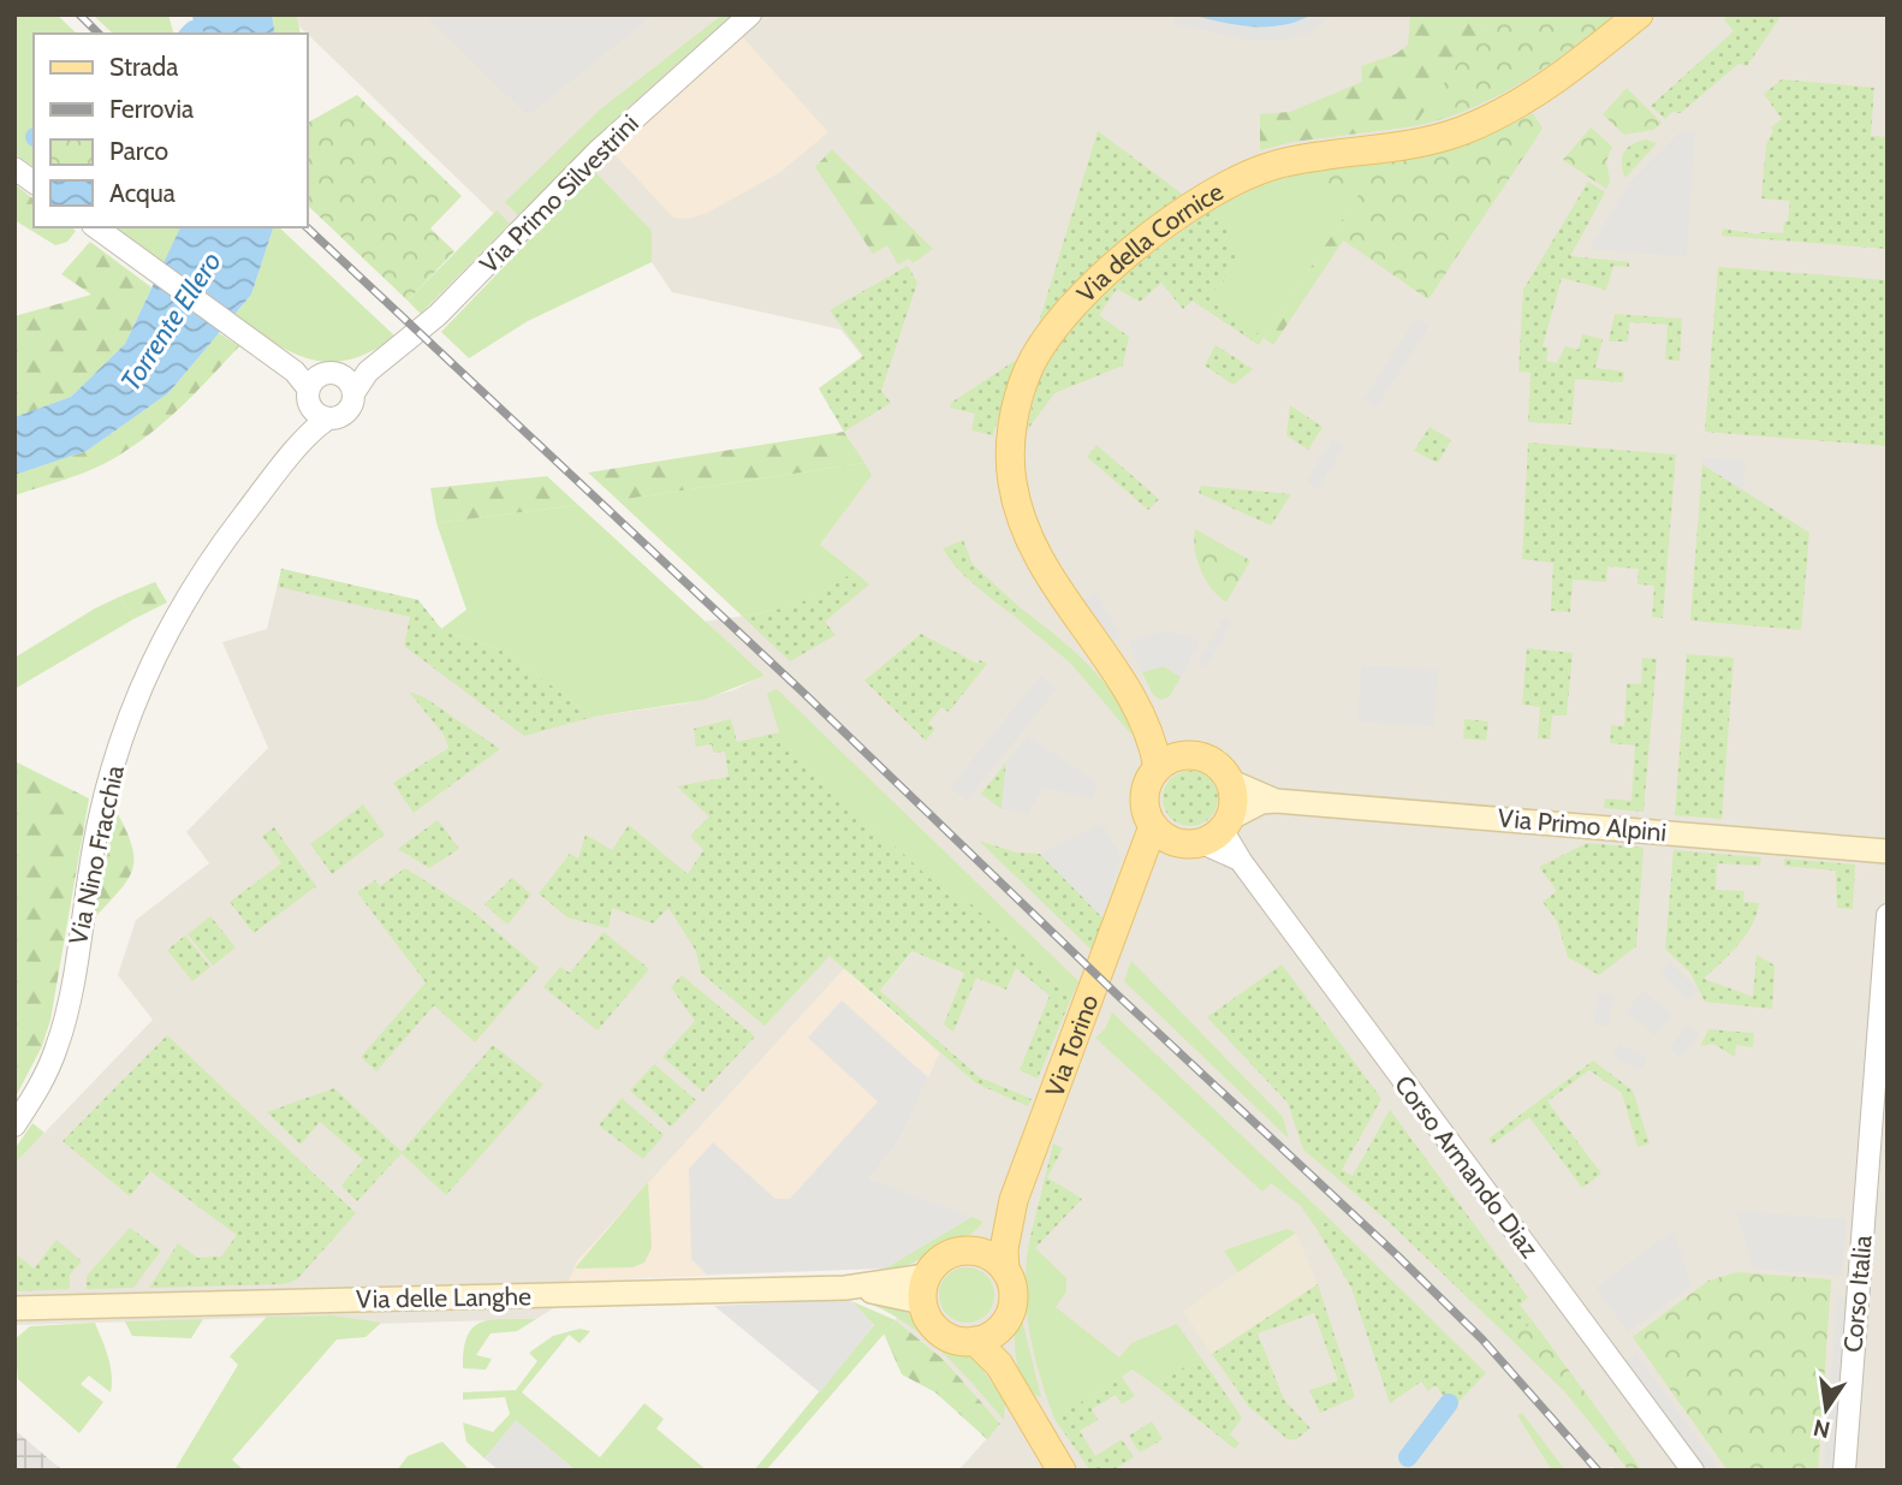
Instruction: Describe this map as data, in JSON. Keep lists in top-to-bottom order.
{
  "streets": {
    "main road": [
      "Via della Cornice",
      "Via Primo Alpini",
      "Via Torino",
      "Via delle Langhe"
    ],
    "street": [
      "Via Primo Silvestrini",
      "Via Nino Fracchia",
      "Corso Armando Diaz",
      "Corso Italia"
    ]
  },
  "crossings": [
    ["Via Primo Silvestrini", "Via Nino Fracchia"],
    ["Via della Cornice", "Via Primo Alpini"],
    ["Via della Cornice", "Via Torino"],
    ["Via della Cornice", "Corso Armando Diaz"],
    ["Via Primo Alpini", "Via Torino"],
    ["Via Primo Alpini", "Corso Armando Diaz"],
    ["Via Torino", "Corso Armando Diaz"],
    ["Via Torino", "Via delle Langhe"]
  ],
  "water": ["Torrente Ellero"],
  "legend": [
    "Strada",
    "Ferrovia",
    "Parco",
    "Acqua"
  ],
  "north": "bottom"
}
